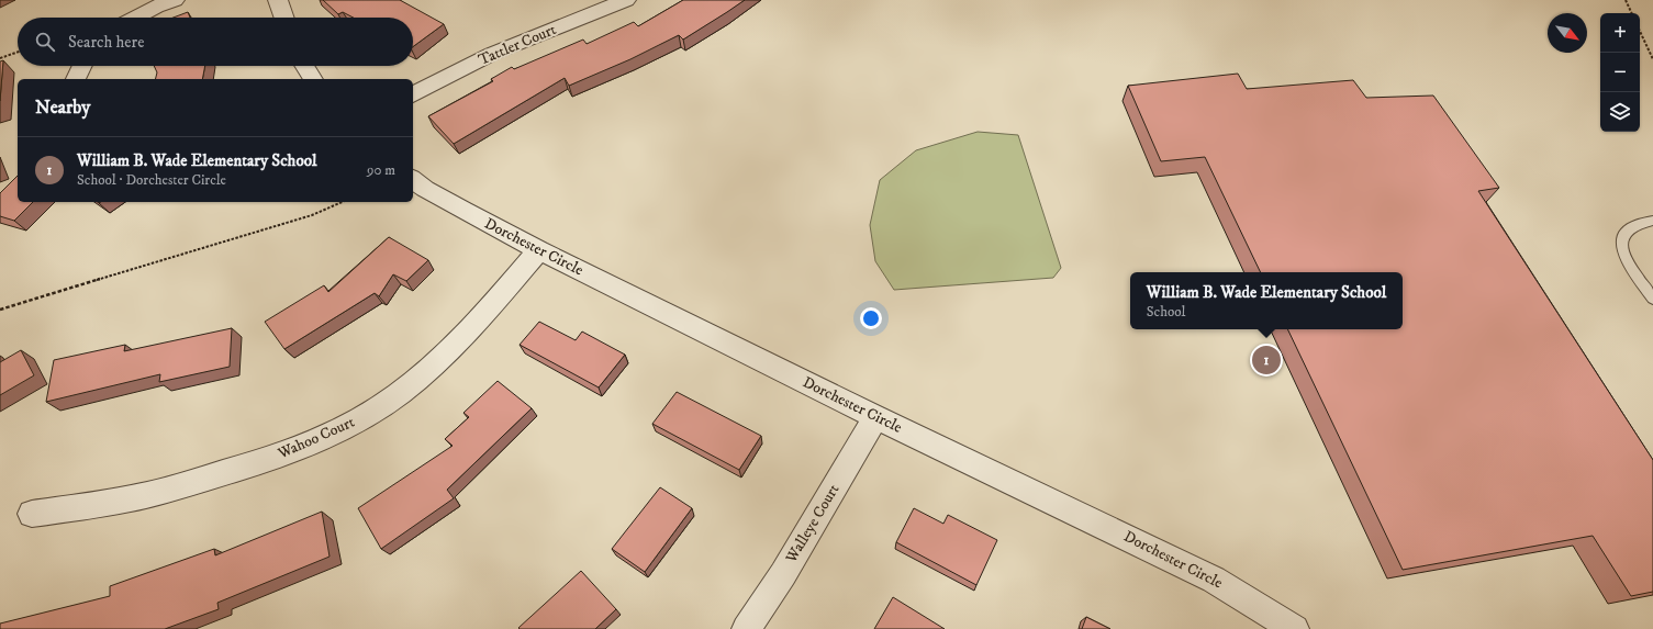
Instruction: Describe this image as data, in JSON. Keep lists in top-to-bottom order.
{
  "streets": {
    "street": [
      "Tattler Court",
      "Dorchester Circle",
      "Wahoo Court",
      "Walleye Court"
    ]
  },
  "crossings": [
    ["Dorchester Circle", "Wahoo Court"],
    ["Dorchester Circle", "Walleye Court"]
  ],
  "north": "bottom right",
  "page": {
    "map_buttons": ["+", "−"],
    "search": "Search here",
    "heading": "Nearby",
    "list": [
      {
        "mark": "1",
        "name": "William B. Wade Elementary School",
        "note": "School · Dorchester Circle",
        "value": "90 m"
      }
    ],
    "popup": ["William B. Wade Elementary School", "School"],
    "pins": "1"
  }
}
